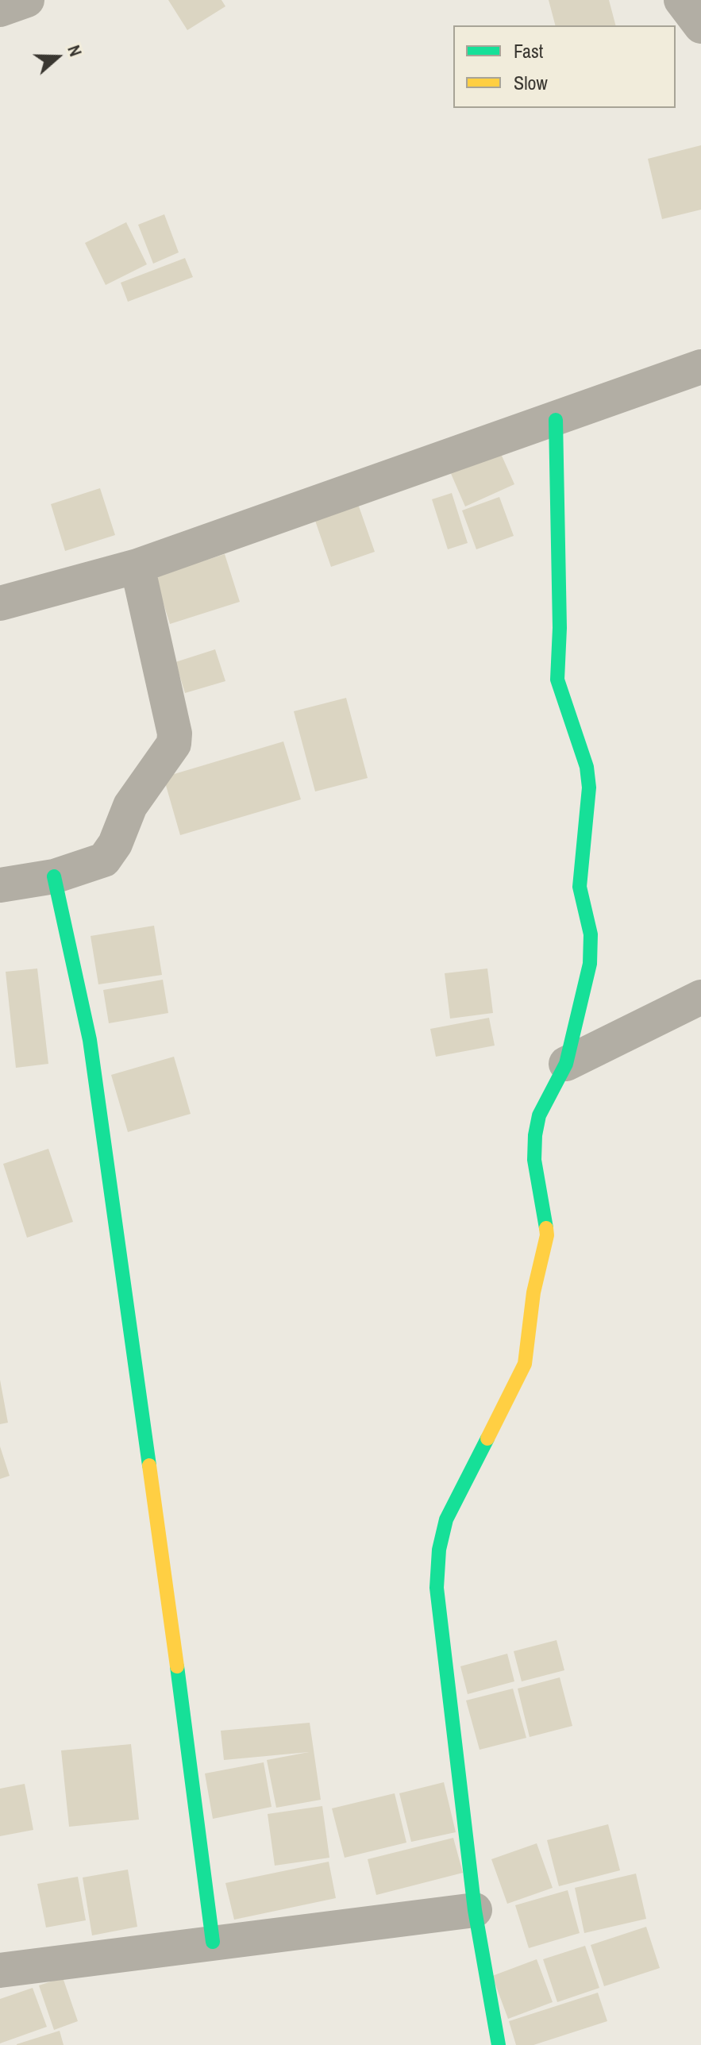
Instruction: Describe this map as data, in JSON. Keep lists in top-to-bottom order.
{
  "legend": ["Fast", "Slow"],
  "north": "right"
}
